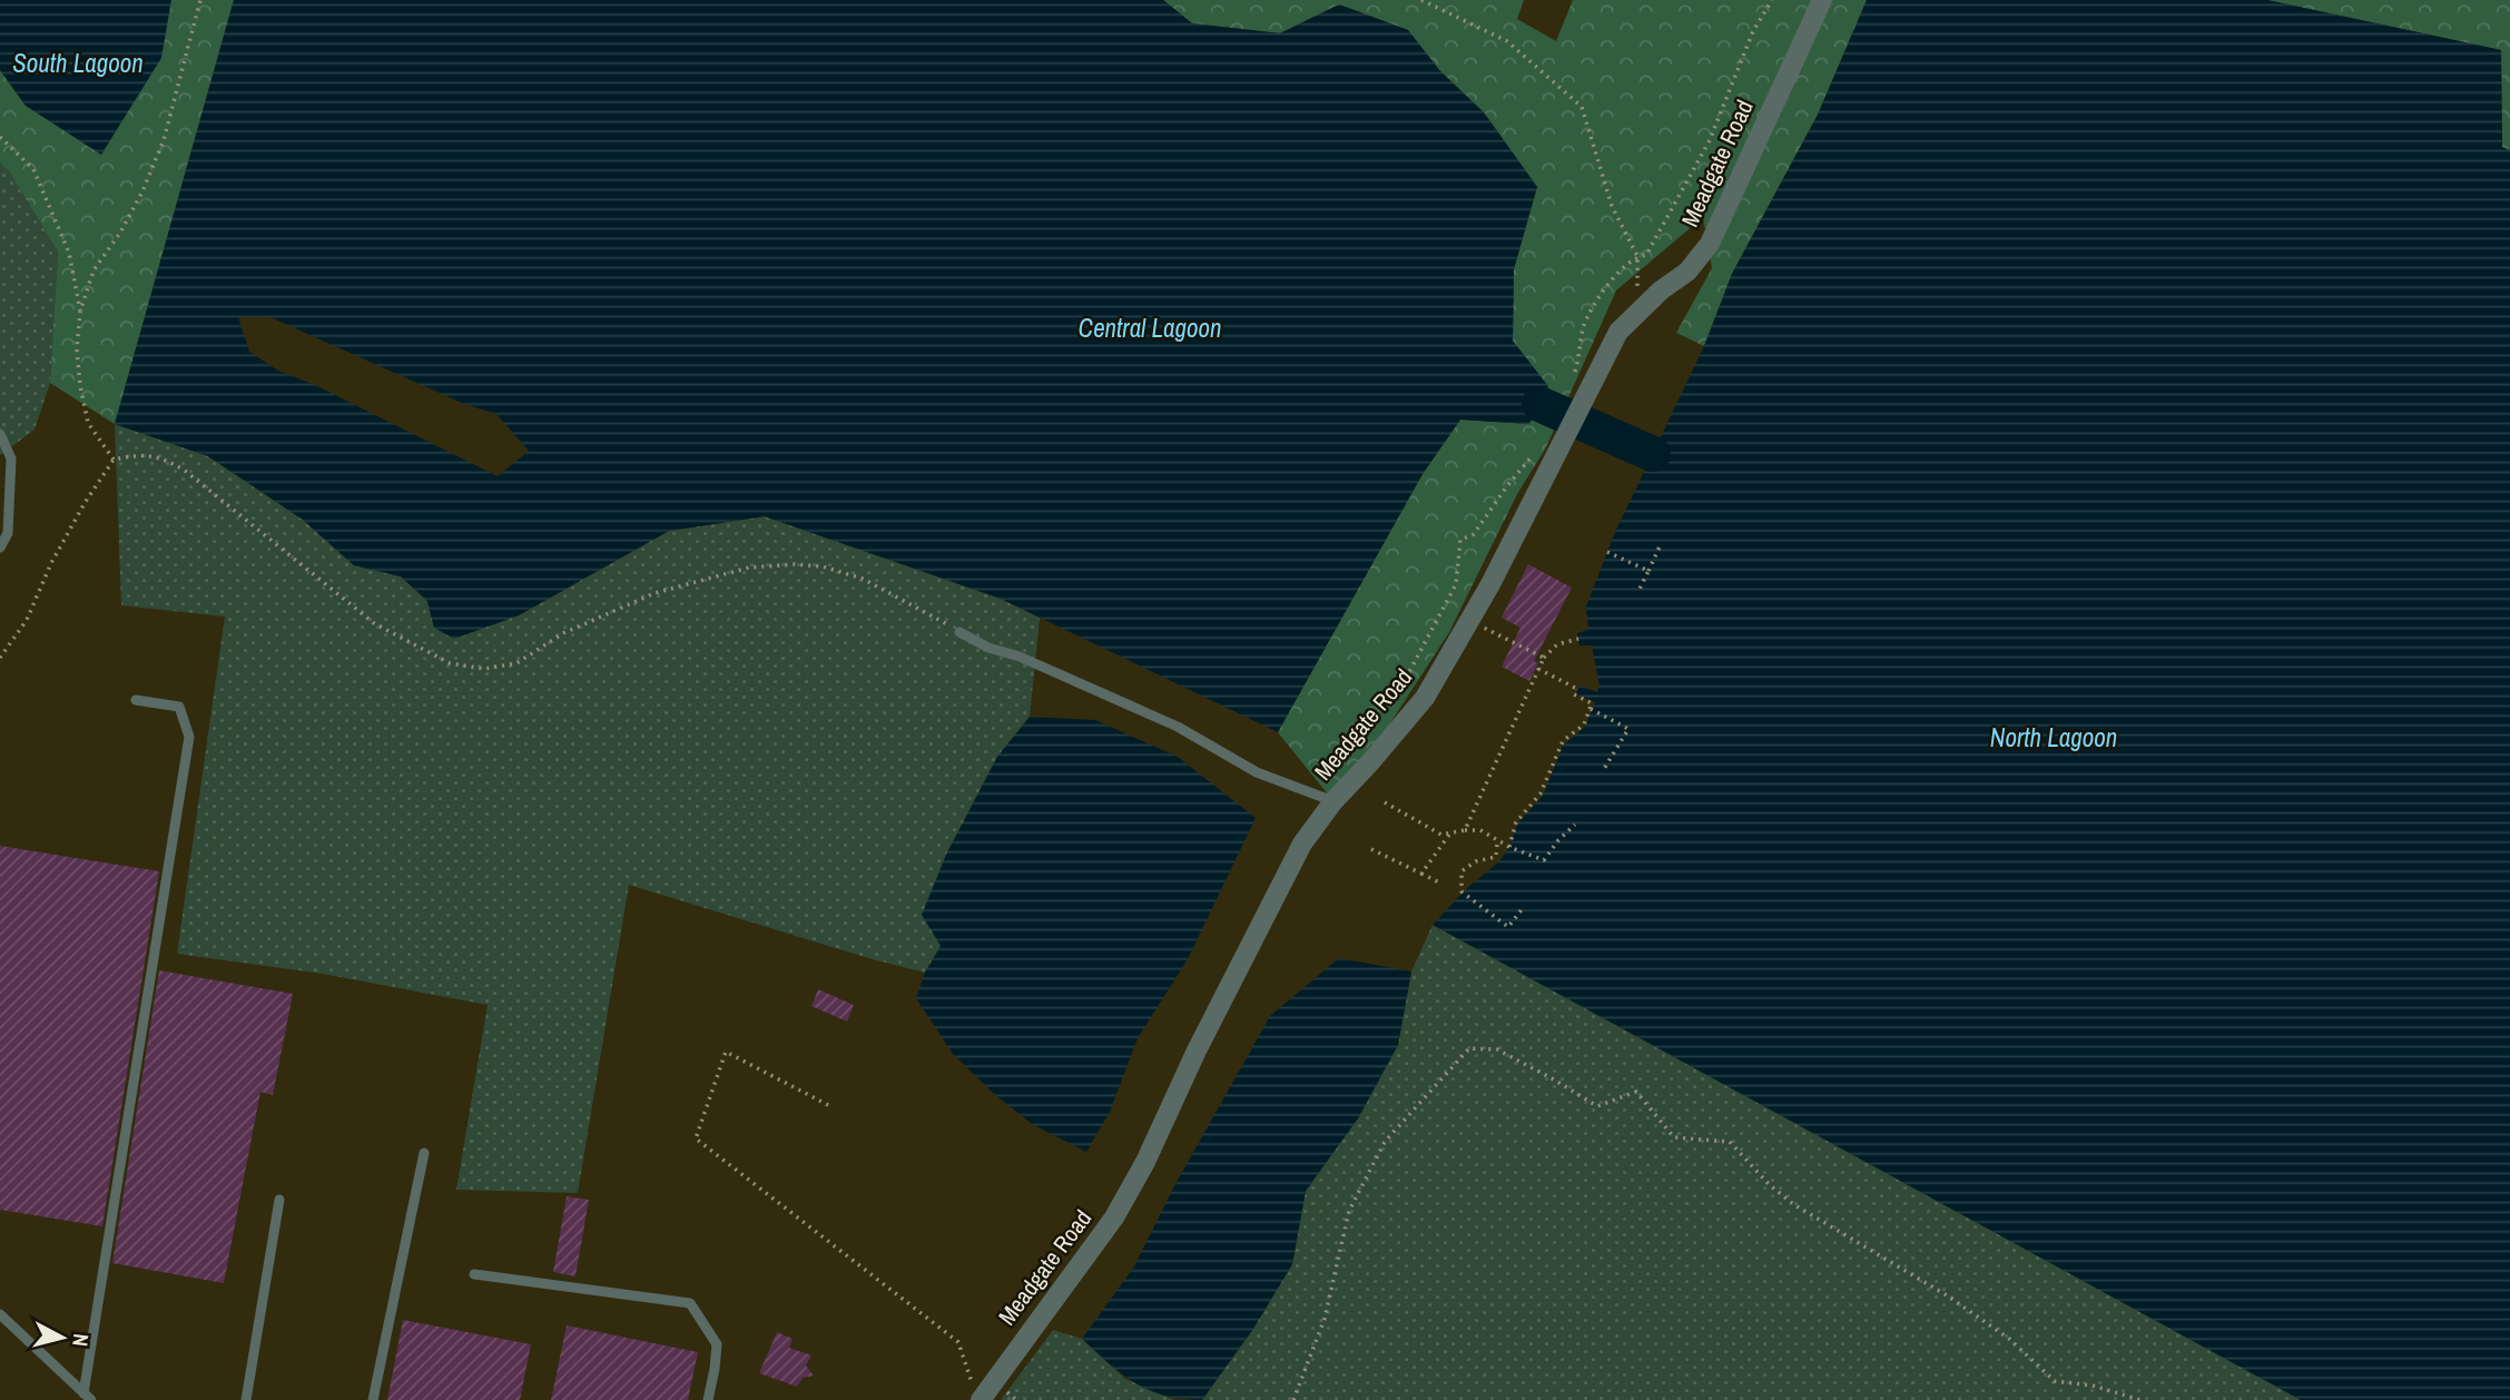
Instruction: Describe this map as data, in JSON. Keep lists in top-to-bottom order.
{
  "streets": {
    "street": ["Meadgate Road"]
  },
  "water": ["South Lagoon", "Central Lagoon", "North Lagoon"],
  "north": "right"
}
